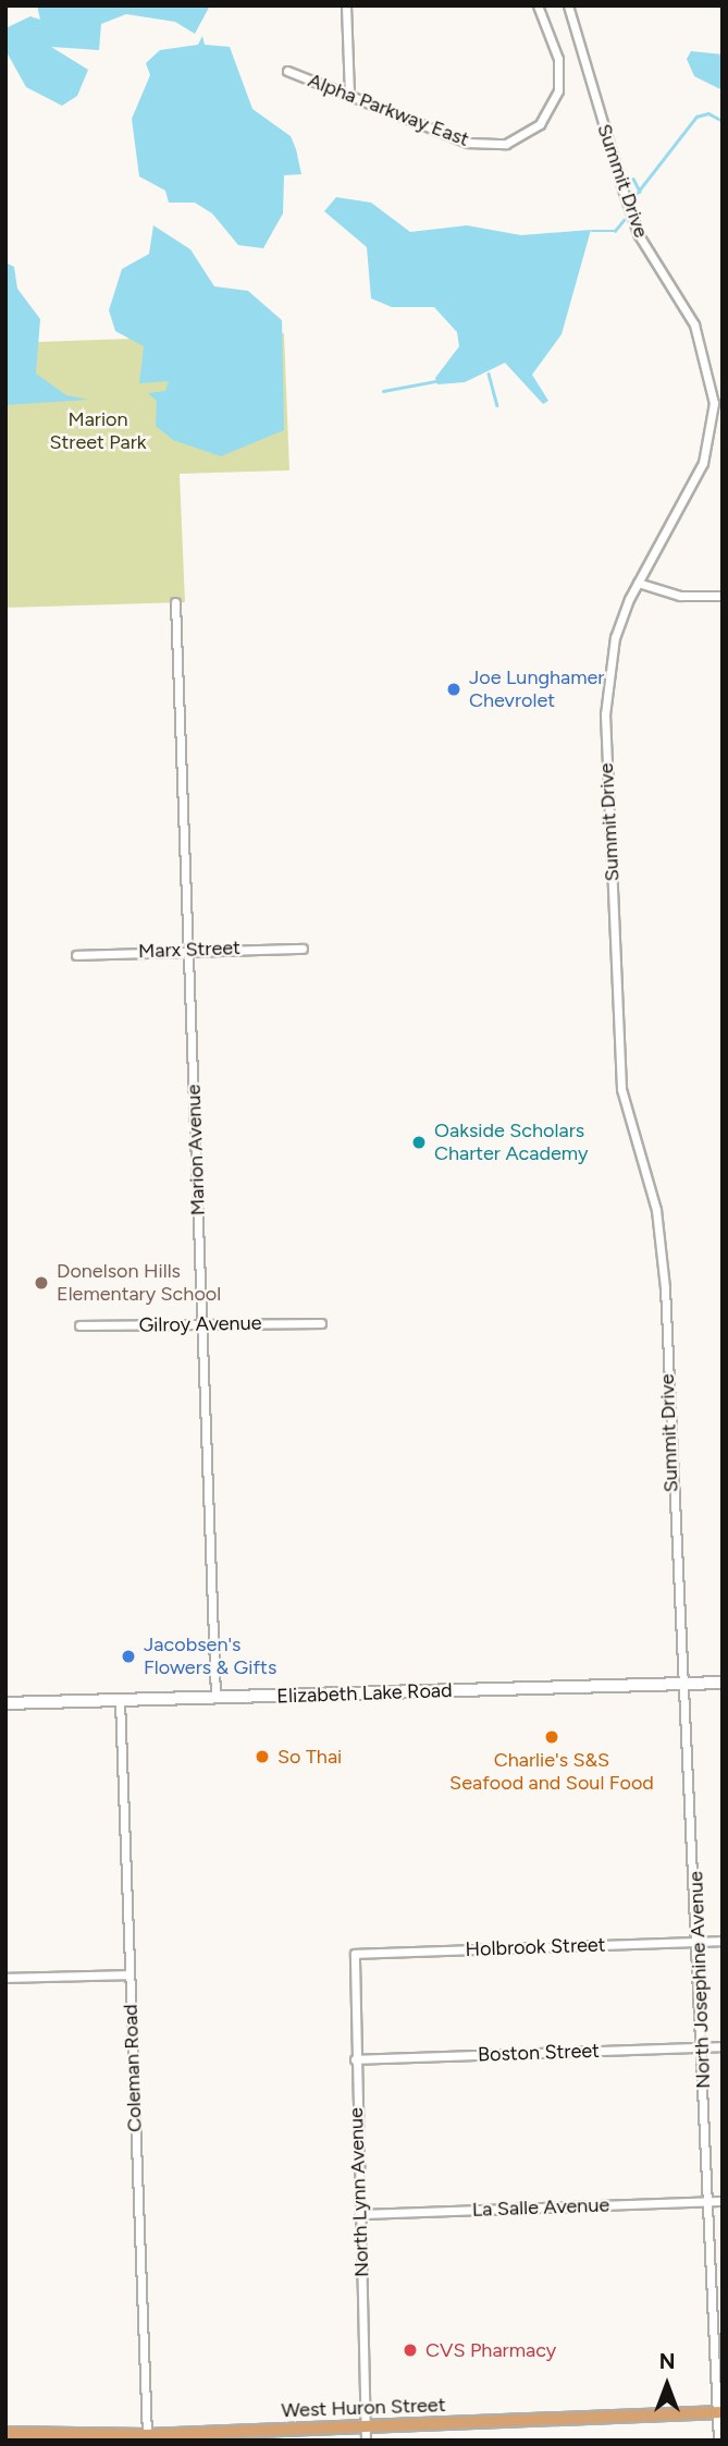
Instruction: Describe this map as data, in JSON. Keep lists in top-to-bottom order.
{
  "streets": {
    "highway": ["West Huron Street"],
    "main road": ["Elizabeth Lake Road"],
    "street": [
      "Alpha Parkway East",
      "Summit Drive",
      "Marx Street",
      "Marion Avenue",
      "Gilroy Avenue",
      "Holbrook Street",
      "North Josephine Avenue",
      "Boston Street",
      "Coleman Road",
      "North Lynn Avenue",
      "La Salle Avenue"
    ]
  },
  "crossings": [
    ["Summit Drive", "Elizabeth Lake Road"],
    ["Summit Drive", "North Josephine Avenue"],
    ["Marx Street", "Marion Avenue"],
    ["Marion Avenue", "Gilroy Avenue"],
    ["Marion Avenue", "Elizabeth Lake Road"],
    ["Elizabeth Lake Road", "North Josephine Avenue"],
    ["Elizabeth Lake Road", "Coleman Road"],
    ["Holbrook Street", "North Josephine Avenue"],
    ["Holbrook Street", "North Lynn Avenue"],
    ["North Josephine Avenue", "Boston Street"],
    ["North Josephine Avenue", "La Salle Avenue"],
    ["North Josephine Avenue", "West Huron Street"],
    ["Boston Street", "North Lynn Avenue"],
    ["Coleman Road", "West Huron Street"],
    ["North Lynn Avenue", "La Salle Avenue"],
    ["North Lynn Avenue", "West Huron Street"]
  ],
  "parks": ["Marion Street Park"],
  "places": [
    "Joe Lunghamer Chevrolet",
    "Oakside Scholars Charter Academy",
    "Donelson Hills Elementary School",
    "Jacobsen's Flowers & Gifts",
    "Charlie's S&S Seafood and Soul Food",
    "So Thai",
    "CVS Pharmacy"
  ],
  "north": "top"
}
